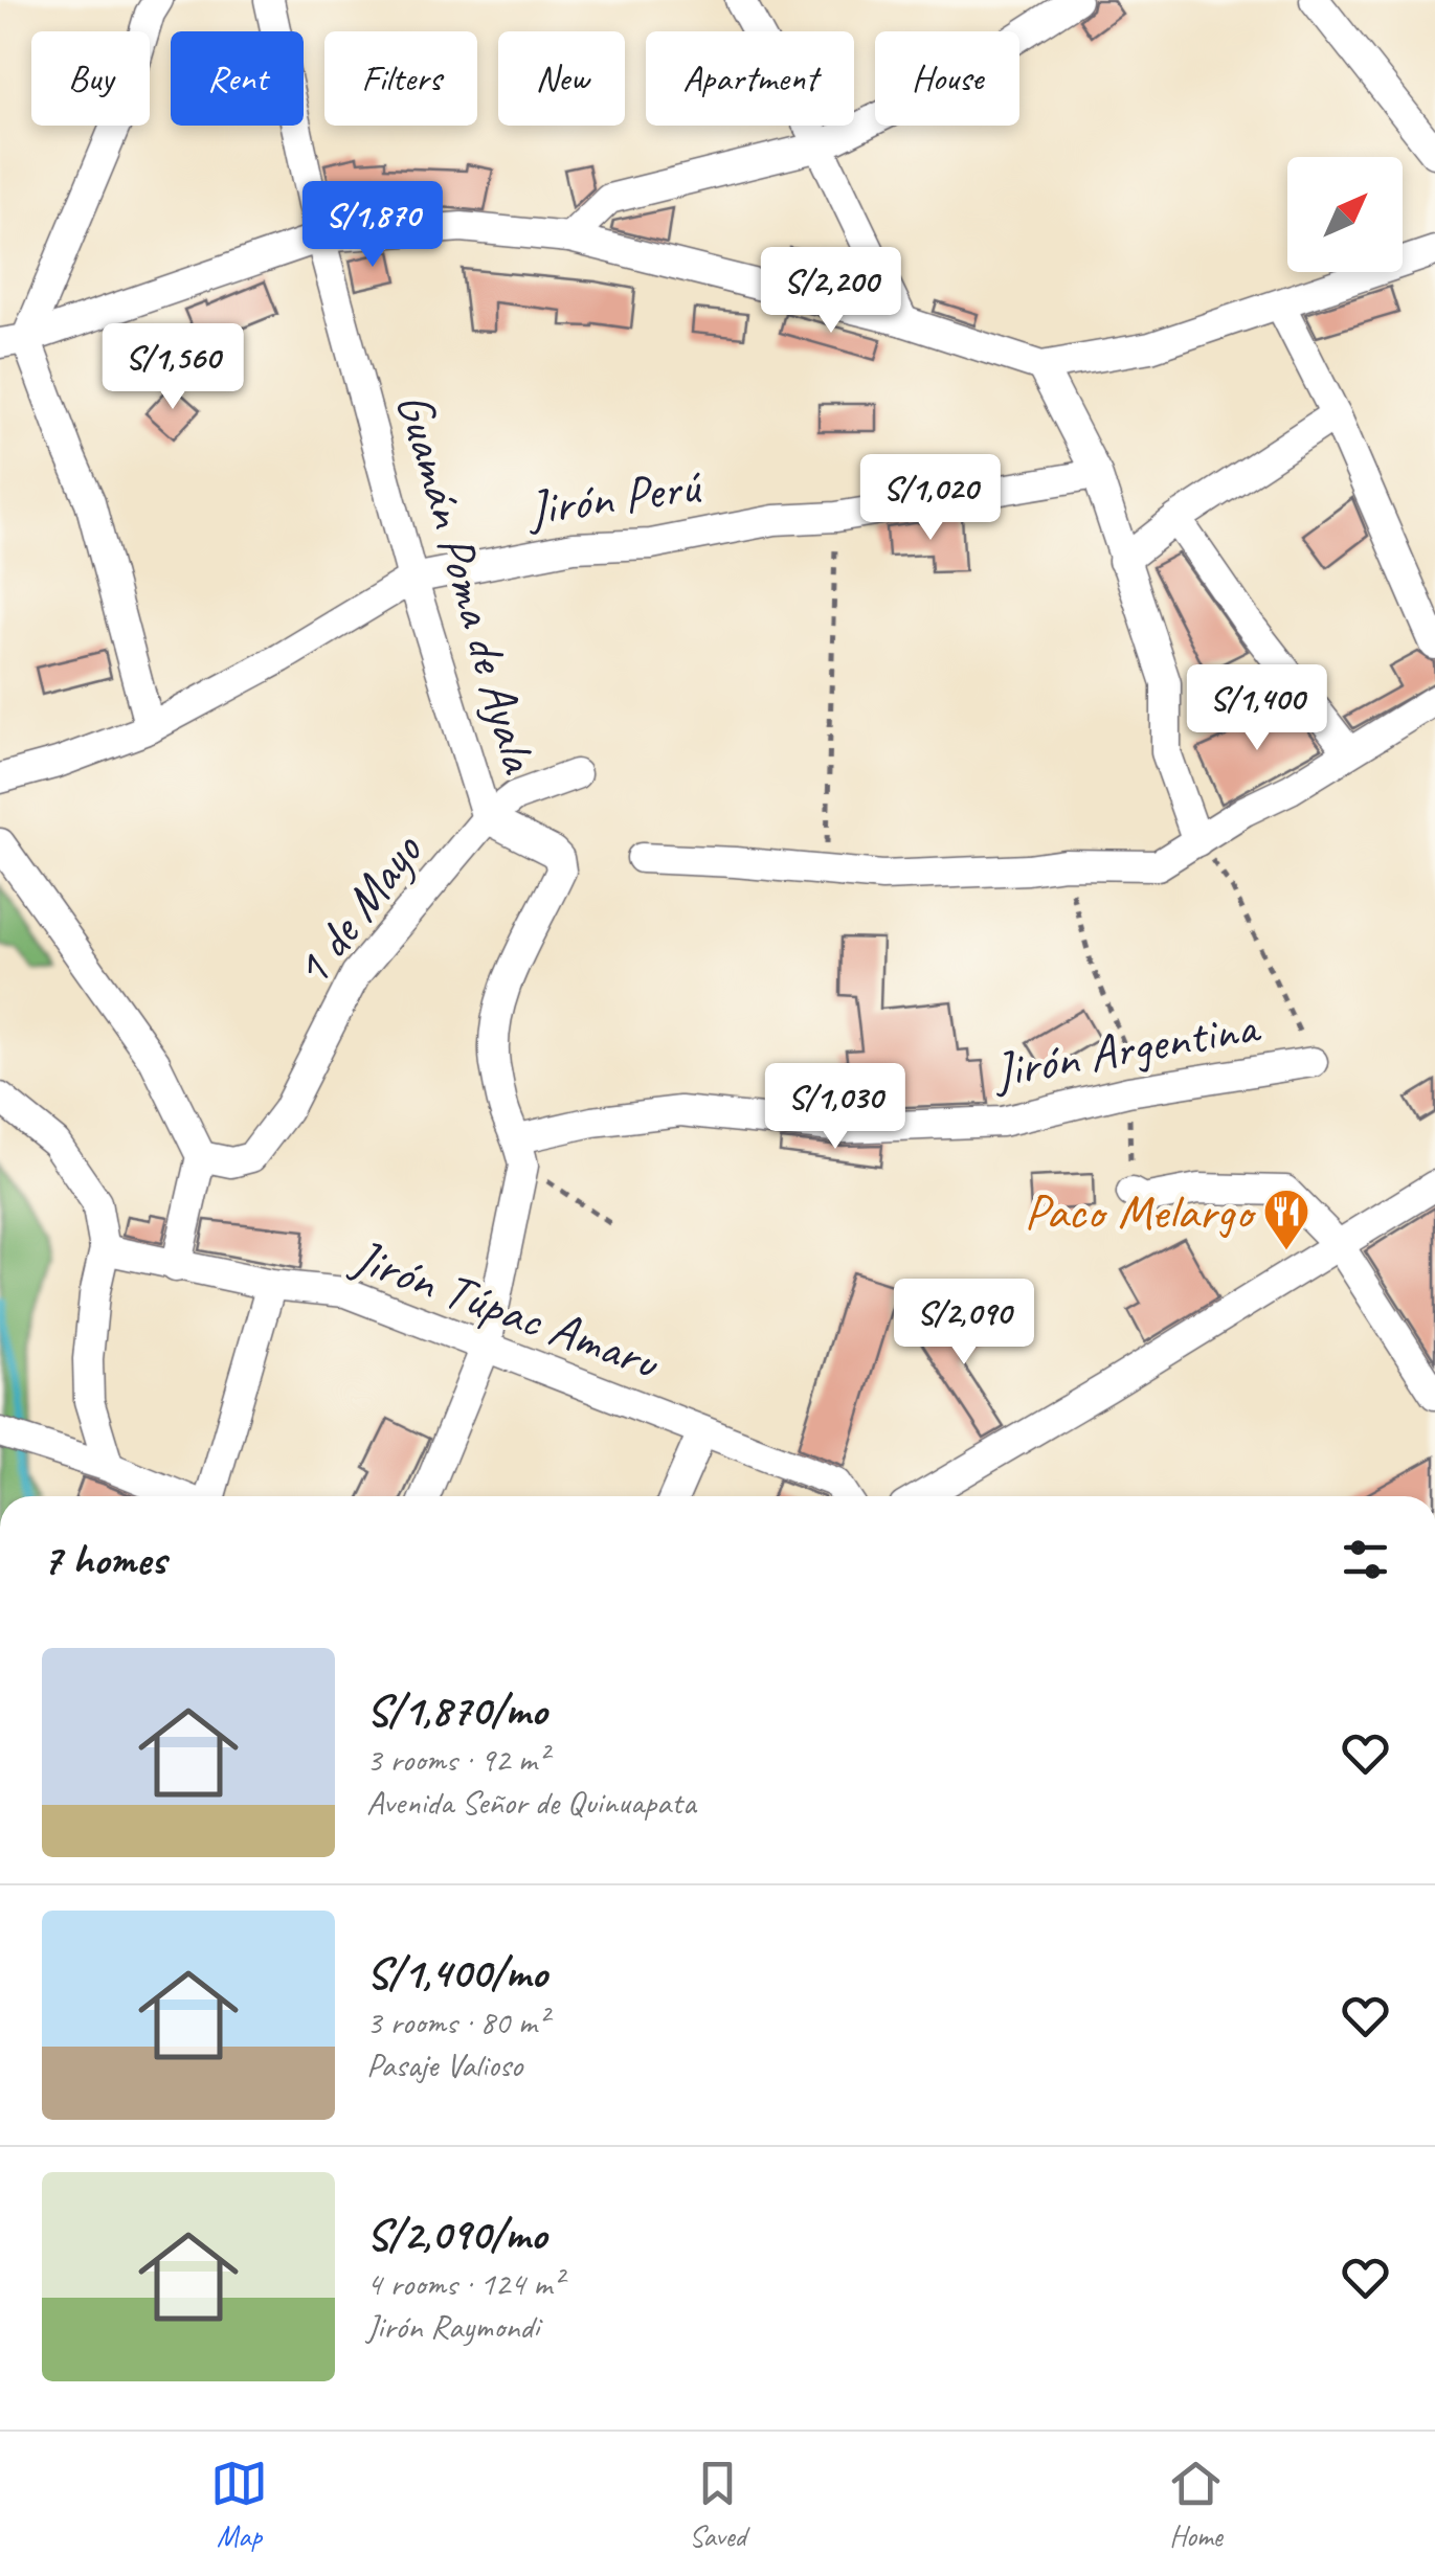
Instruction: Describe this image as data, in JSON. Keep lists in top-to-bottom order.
{
  "streets": {
    "street": [
      "Jirón Perú",
      "Guamán Poma de Ayala",
      "1 de Mayo",
      "Jirón Argentina",
      "Jirón Túpac Amaru"
    ]
  },
  "crossings": [
    ["Jirón Perú", "Guamán Poma de Ayala"],
    ["Guamán Poma de Ayala", "1 de Mayo"],
    ["Guamán Poma de Ayala", "Jirón Argentina"]
  ],
  "places": {
    "restaurant": ["Paco Melargo"]
  },
  "north": "top right",
  "page": {
    "chip": [
      "Buy",
      "Rent",
      "Filters",
      "New",
      "Apartment",
      "House"
    ],
    "price": [
      "S/1,870",
      "S/2,200",
      "S/1,560",
      "S/1,020",
      "S/1,400",
      "S/1,030",
      "S/2,090"
    ],
    "heading": "7 homes",
    "list": [
      {
        "name": "S/1,870/mo",
        "note": "3 rooms · 92 m² · Avenida Señor de Quinuapata"
      },
      {
        "name": "S/1,400/mo",
        "note": "3 rooms · 80 m² · Pasaje Valioso"
      },
      {
        "name": "S/2,090/mo",
        "note": "4 rooms · 124 m² · Jirón Raymondi"
      }
    ],
    "tabs": ["Map", "Saved", "Home"]
  }
}
